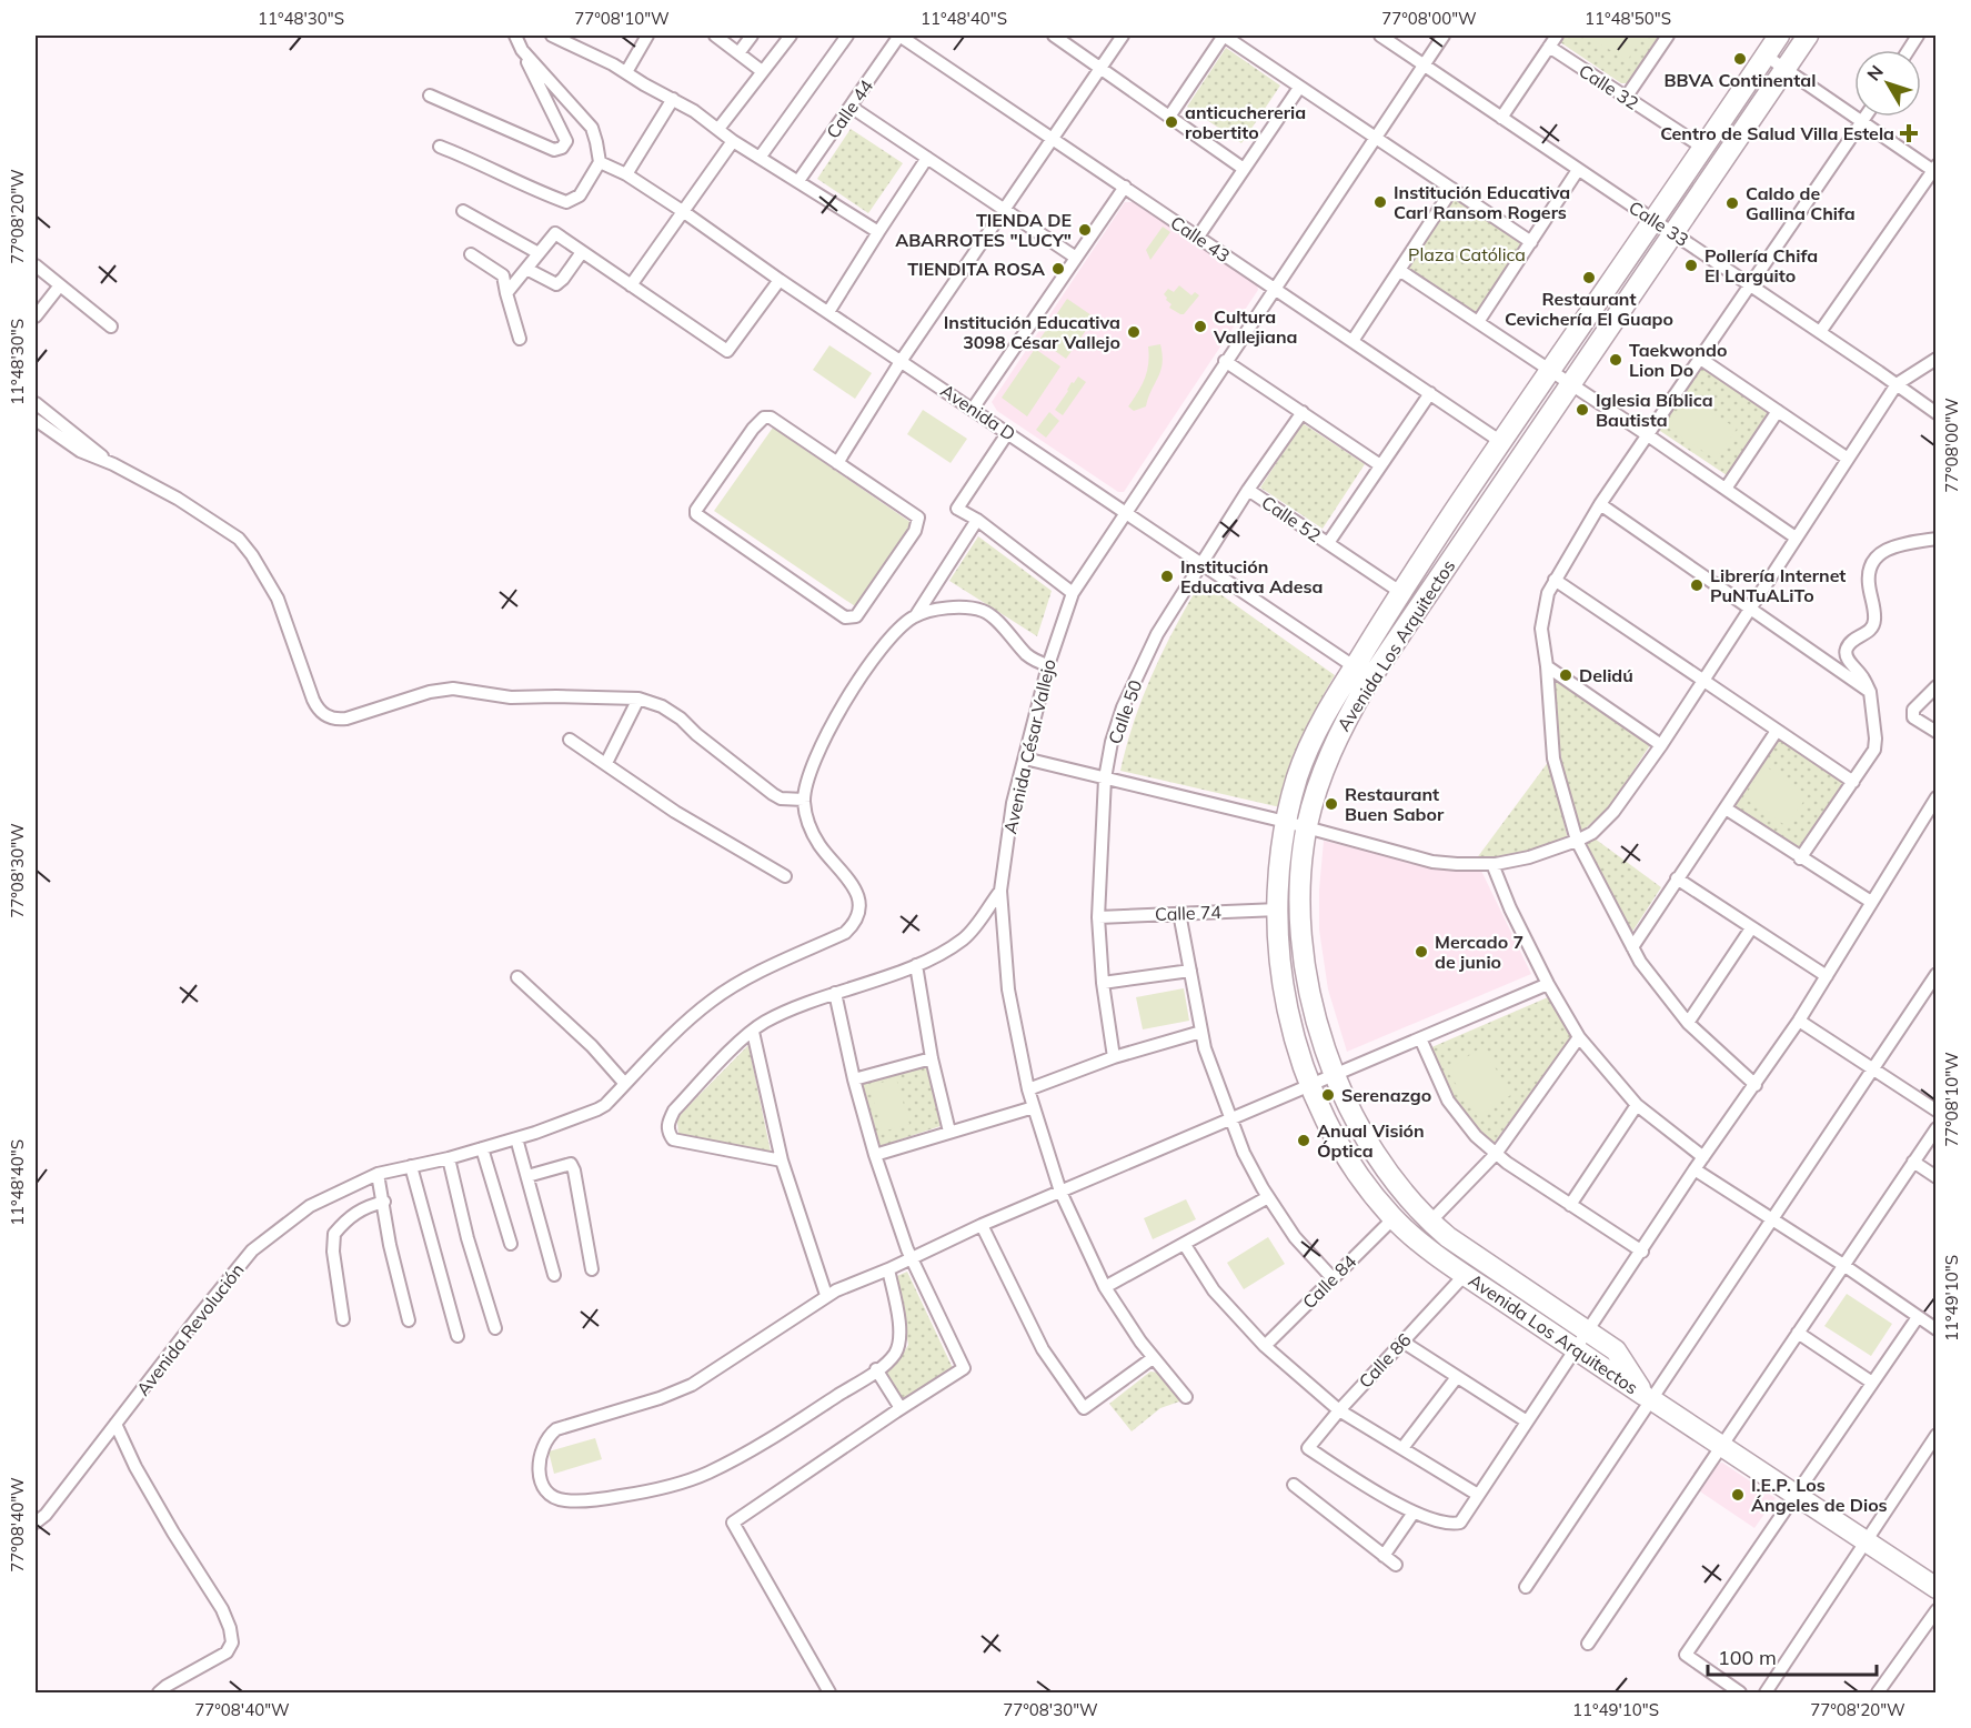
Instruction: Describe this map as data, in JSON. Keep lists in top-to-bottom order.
{
  "streets": {
    "main road": ["Avenida Los Arquitectos"],
    "street": [
      "Calle 32",
      "Calle 44",
      "Calle 33",
      "Calle 43",
      "Avenida D",
      "Calle 52",
      "Calle 50",
      "Avenida César Vallejo",
      "Calle 74",
      "Calle 84",
      "Avenida Revolución",
      "Calle 86"
    ]
  },
  "crossings": [
    ["Calle 32", "Avenida Los Arquitectos"],
    ["Calle 44", "Calle 43"],
    ["Calle 33", "Avenida Los Arquitectos"],
    ["Calle 33", "Avenida César Vallejo"],
    ["Calle 43", "Avenida Los Arquitectos"],
    ["Calle 43", "Avenida César Vallejo"],
    ["Avenida D", "Avenida Los Arquitectos"],
    ["Avenida D", "Calle 50"],
    ["Avenida D", "Avenida César Vallejo"],
    ["Calle 52", "Avenida Los Arquitectos"],
    ["Calle 52", "Calle 50"],
    ["Avenida Los Arquitectos", "Calle 74"],
    ["Avenida Los Arquitectos", "Calle 84"],
    ["Avenida Los Arquitectos", "Calle 86"],
    ["Calle 50", "Calle 74"]
  ],
  "parks": ["Plaza Católica"],
  "places": {
    "other": [
      "BBVA Continental",
      "anticuchereria robertito",
      "Institución Educativa Carl Ransom Rogers",
      "Caldo de Gallina Chifa",
      "TIENDA DE ABARROTES \"LUCY\"",
      "Pollería Chifa El Larguito",
      "TIENDITA ROSA",
      "Restaurant Cevichería El Guapo",
      "Cultura Vallejiana",
      "Institución Educativa 3098 César Vallejo",
      "Taekwondo Lion Do",
      "Iglesia Bíblica Bautista",
      "Institución Educativa Adesa",
      "Librería Internet PuNTuALiTo",
      "Delidú",
      "Restaurant Buen Sabor",
      "Mercado 7 de junio",
      "Serenazgo",
      "Anual Visión Óptica",
      "I.E.P. Los Ángeles de Dios"
    ],
    "health": ["Centro de Salud Villa Estela"]
  },
  "scale_bar": "100 m",
  "north": "top left",
  "coordinates": [
    "11°48'30\"S",
    "77°08'10\"W",
    "11°48'40\"S",
    "77°08'00\"W",
    "11°48'50\"S",
    "77°08'20\"W",
    "77°08'30\"W",
    "11°49'10\"S",
    "77°08'40\"W"
  ]
}
